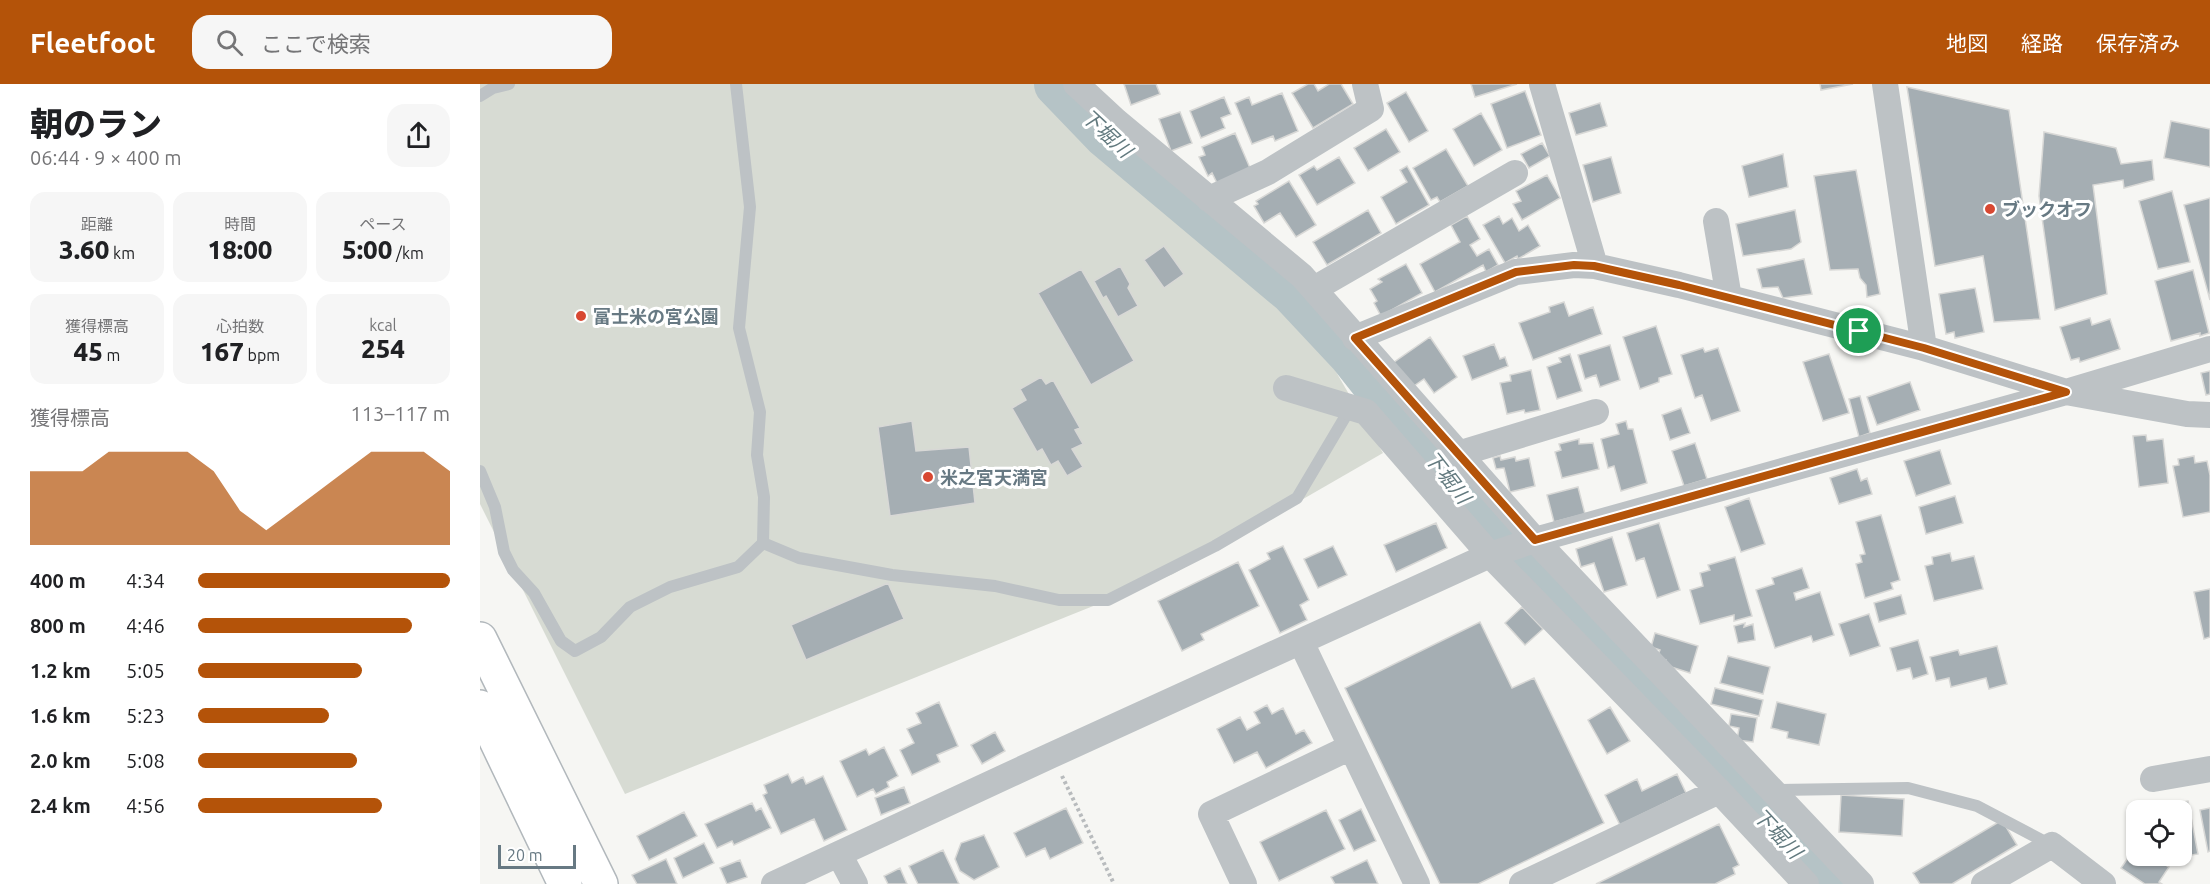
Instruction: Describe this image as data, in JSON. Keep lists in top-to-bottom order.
{
  "water": ["下堀川"],
  "places": ["ブックオフ", "富士米の宮公園", "米之宮天満宮"],
  "scale_bar": "20 m",
  "page": {
    "header": "Fleetfoot",
    "search": "ここで検索",
    "nav": ["地図", "経路", "保存済み"],
    "heading": ["朝のラン", "06:44 · 9 × 400 m"],
    "stats": [
      ["距離", "3.60 km"],
      ["時間", "18:00"],
      ["ペース", "5:00 /km"],
      ["獲得標高", "45 m"],
      ["心拍数", "167 bpm"],
      ["kcal", "254"]
    ],
    "chart": ["獲得標高", "113–117 m"],
    "list": [
      {
        "name": "400 m",
        "note": "4:34"
      },
      {
        "name": "800 m",
        "note": "4:46"
      },
      {
        "name": "1.2 km",
        "note": "5:05"
      },
      {
        "name": "1.6 km",
        "note": "5:23"
      },
      {
        "name": "2.0 km",
        "note": "5:08"
      },
      {
        "name": "2.4 km",
        "note": "4:56"
      }
    ],
    "scale": "20 m"
  }
}
